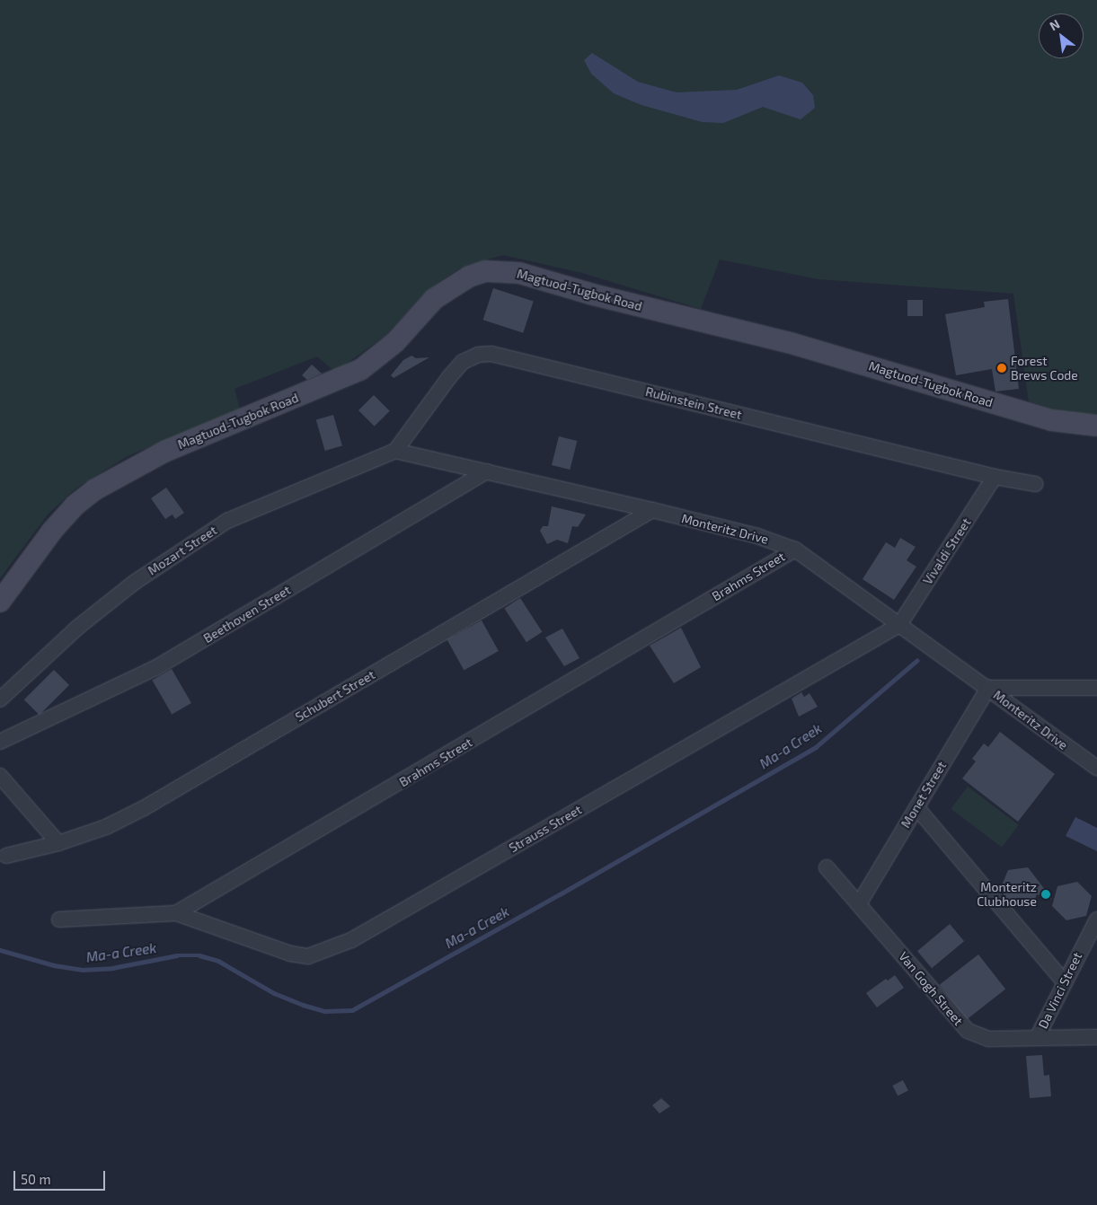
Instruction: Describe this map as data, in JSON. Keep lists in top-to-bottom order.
{
  "streets": {
    "main road": ["Magtuod-Tugbok Road"],
    "street": [
      "Rubinstein Street",
      "Monteritz Drive",
      "Mozart Street",
      "Vivaldi Street",
      "Brahms Street",
      "Beethoven Street",
      "Schubert Street",
      "Monet Street",
      "Strauss Street",
      "Van Gogh Street",
      "Da Vinci Street"
    ]
  },
  "crossings": [
    ["Rubinstein Street", "Monteritz Drive"],
    ["Rubinstein Street", "Mozart Street"],
    ["Rubinstein Street", "Vivaldi Street"],
    ["Monteritz Drive", "Mozart Street"],
    ["Monteritz Drive", "Vivaldi Street"],
    ["Monteritz Drive", "Brahms Street"],
    ["Monteritz Drive", "Beethoven Street"],
    ["Monteritz Drive", "Schubert Street"],
    ["Monteritz Drive", "Monet Street"],
    ["Monteritz Drive", "Strauss Street"],
    ["Vivaldi Street", "Strauss Street"],
    ["Brahms Street", "Strauss Street"],
    ["Monet Street", "Van Gogh Street"],
    ["Van Gogh Street", "Da Vinci Street"]
  ],
  "water": ["Ma-a Creek"],
  "places": ["Forest Brews Code", "Monteritz Clubhouse"],
  "scale_bar": "50 m",
  "north": "top left"
}
